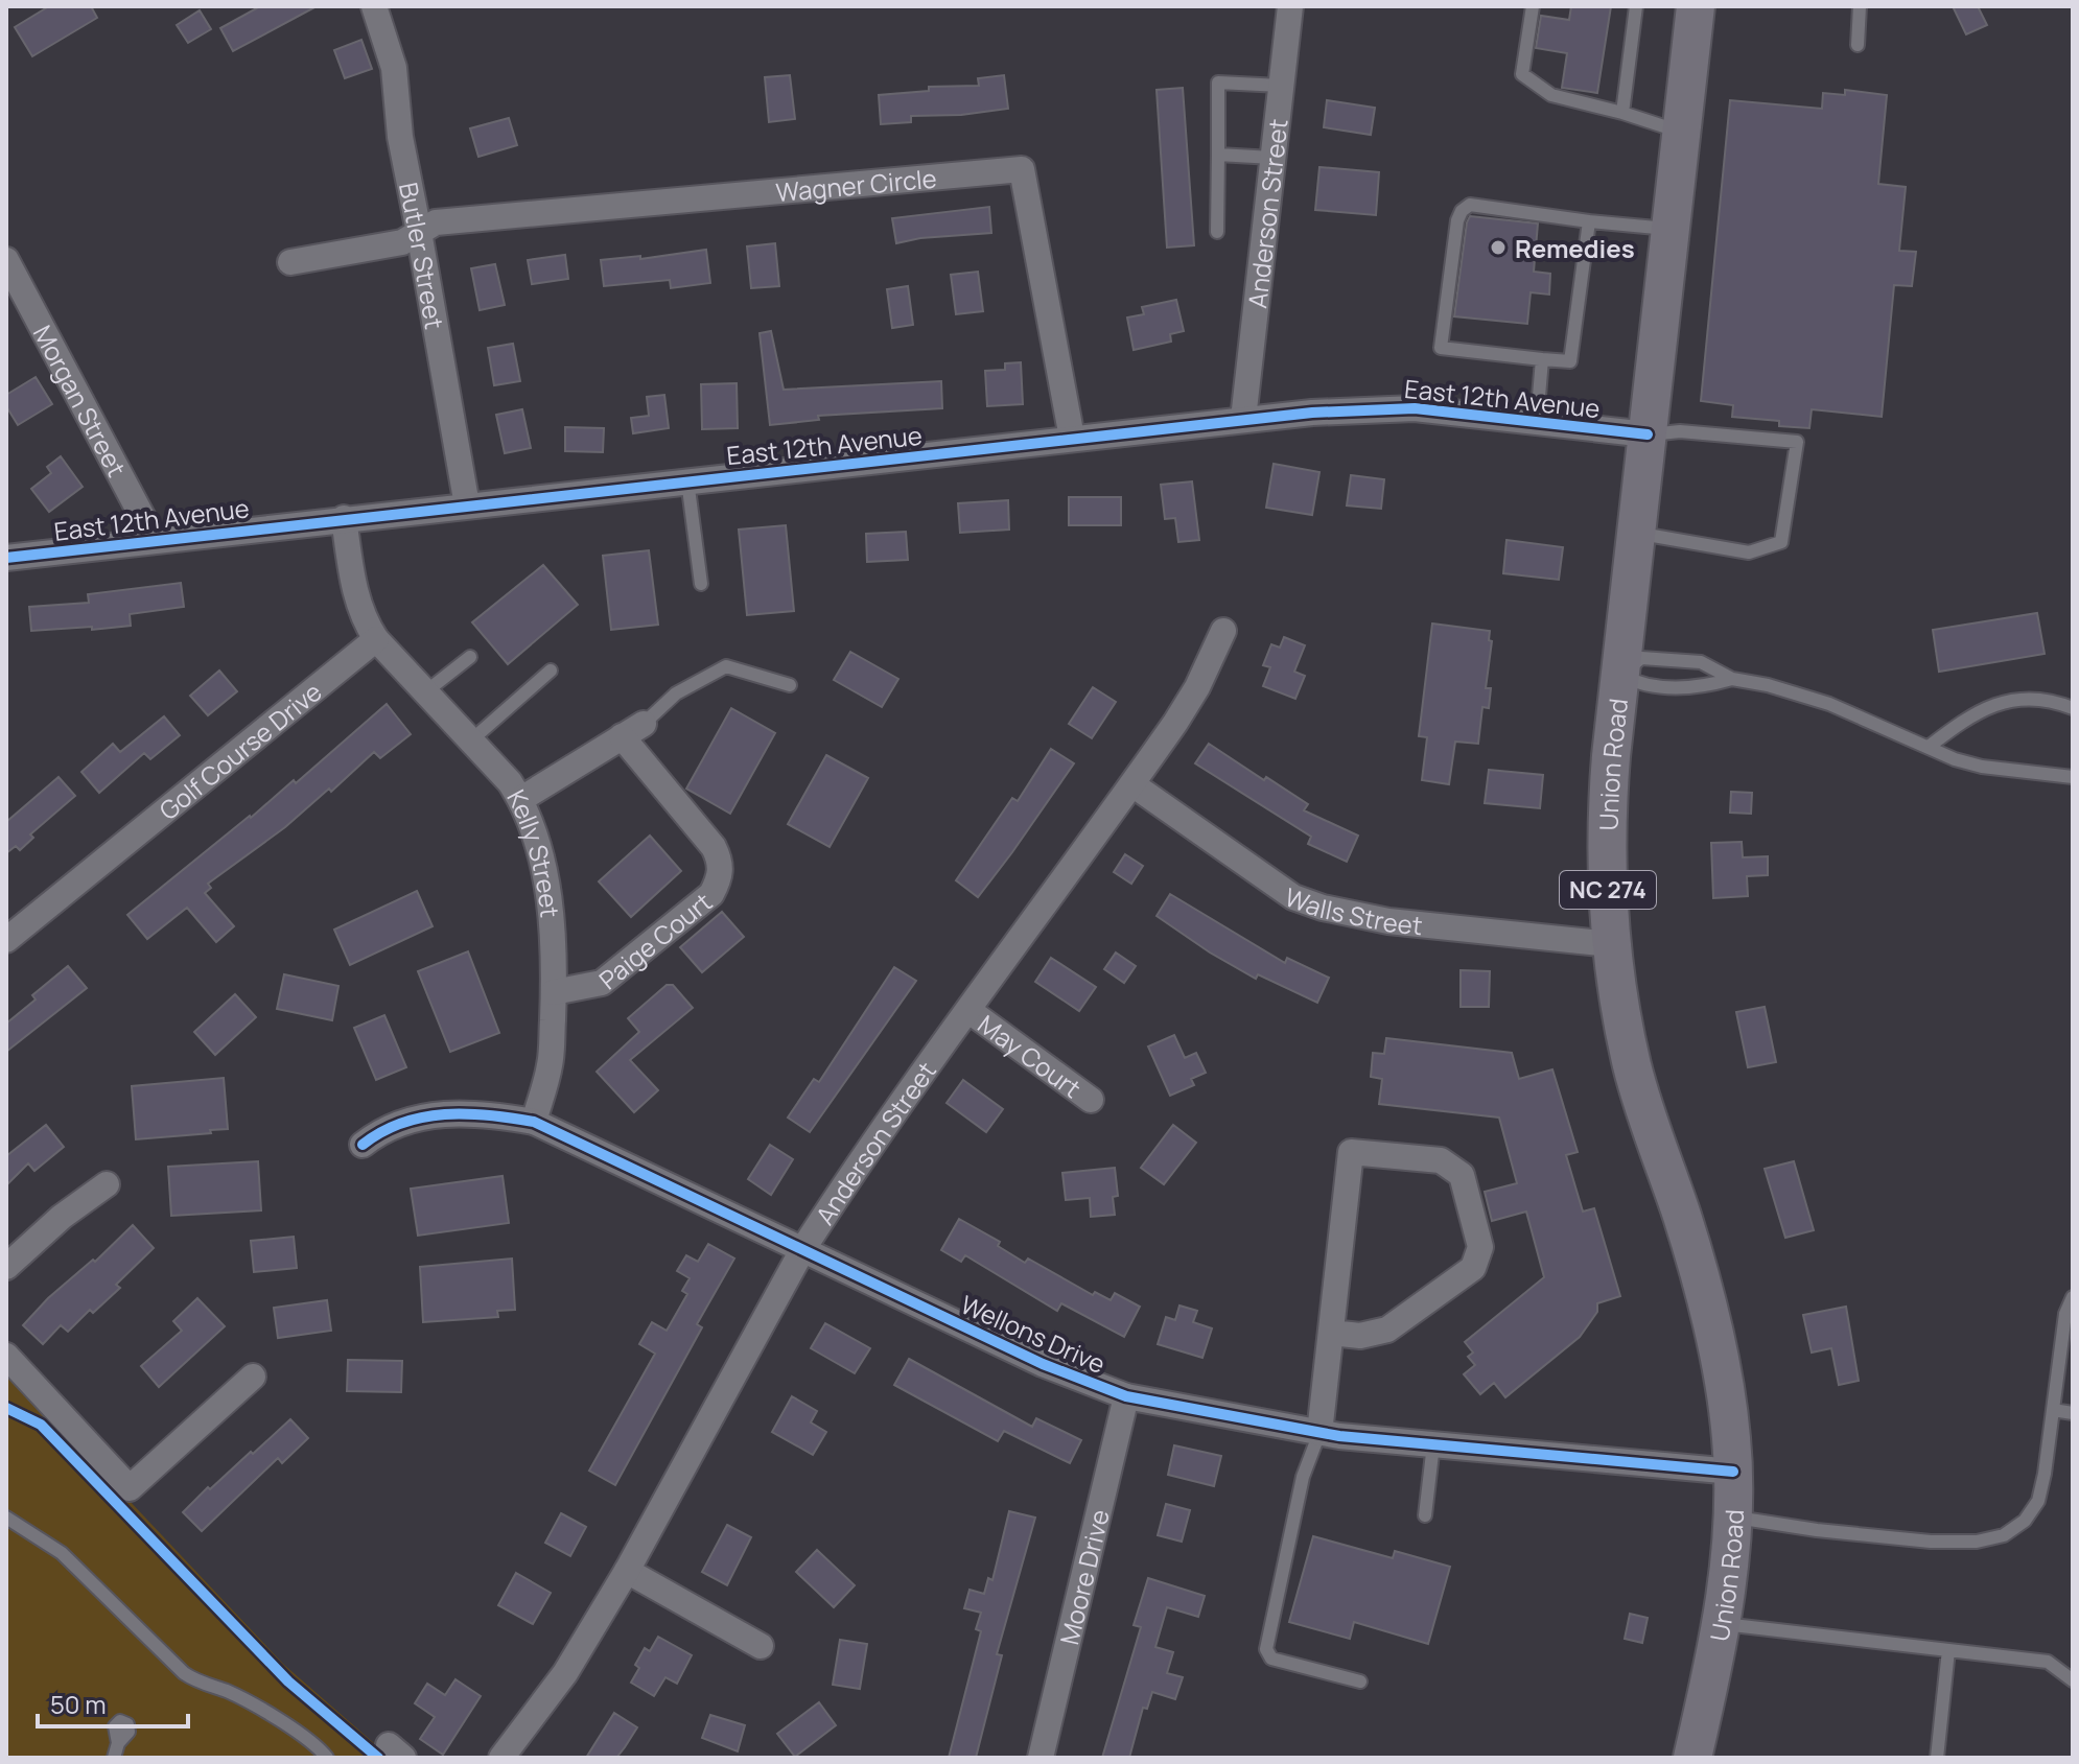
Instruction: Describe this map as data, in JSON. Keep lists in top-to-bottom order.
{
  "streets": {
    "main road": ["Union Road", "NC 274"],
    "street": [
      "Wagner Circle",
      "Anderson Street",
      "Butler Street",
      "East 12th Avenue",
      "Morgan Street",
      "Golf Course Drive",
      "Kelly Street",
      "Walls Street",
      "Paige Court",
      "May Court",
      "Wellons Drive",
      "Moore Drive"
    ]
  },
  "crossings": [
    ["Wagner Circle", "Butler Street"],
    ["Wagner Circle", "East 12th Avenue"],
    ["Anderson Street", "East 12th Avenue"],
    ["Anderson Street", "Walls Street"],
    ["Anderson Street", "May Court"],
    ["Anderson Street", "Wellons Drive"],
    ["Butler Street", "East 12th Avenue"],
    ["East 12th Avenue", "Morgan Street"],
    ["East 12th Avenue", "Union Road"],
    ["Golf Course Drive", "Kelly Street"],
    ["Union Road", "Walls Street"],
    ["Union Road", "Wellons Drive"],
    ["Kelly Street", "Paige Court"],
    ["Kelly Street", "Wellons Drive"],
    ["Wellons Drive", "Moore Drive"]
  ],
  "places": ["Remedies"],
  "scale_bar": "50 m"
}
